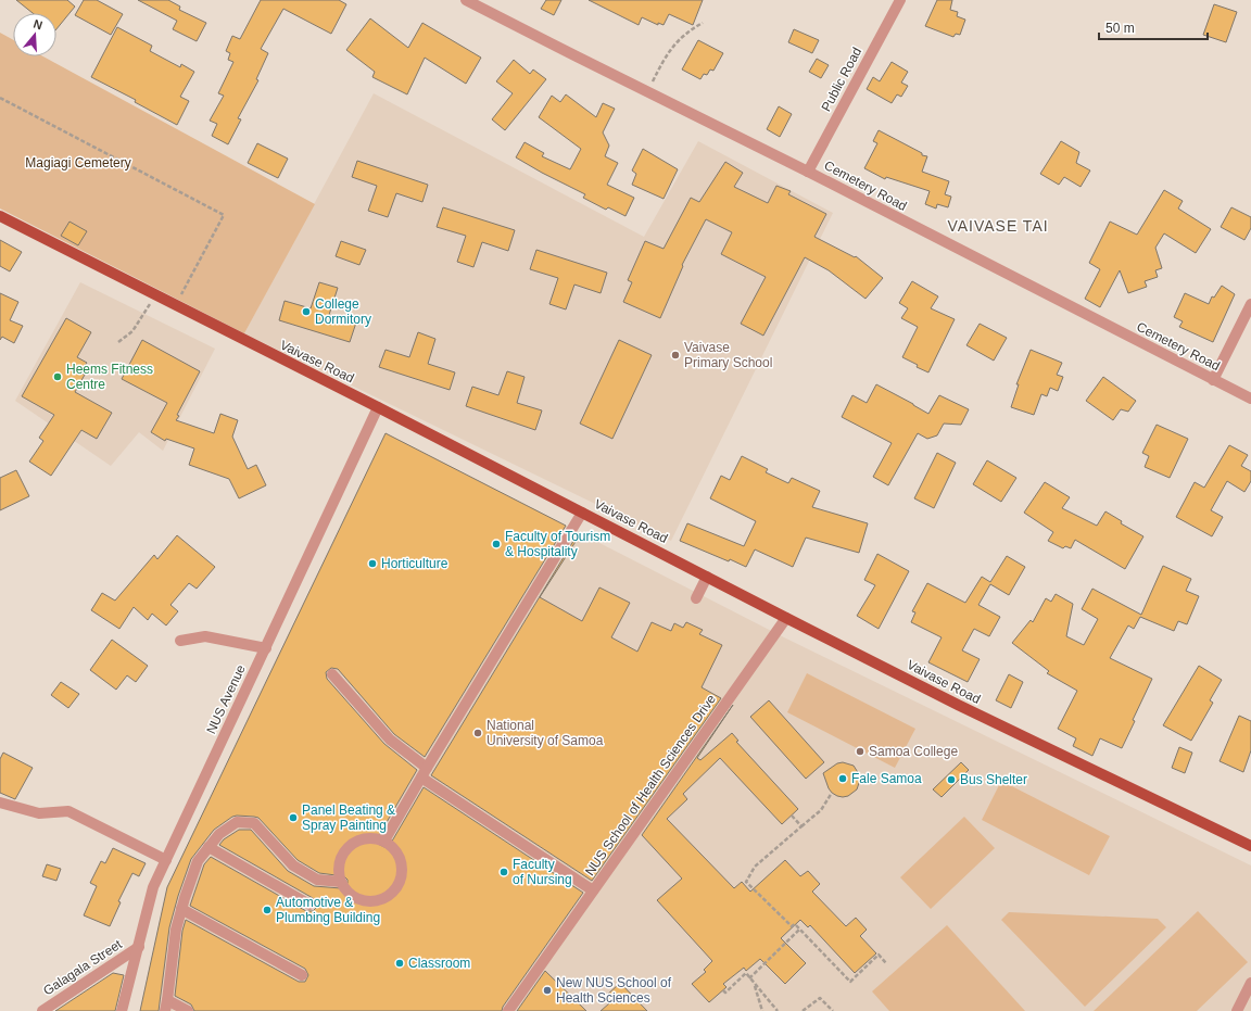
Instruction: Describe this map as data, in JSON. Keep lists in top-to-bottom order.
{
  "streets": {
    "main road": ["Vaivase Road"],
    "street": [
      "Public Road",
      "Cemetery Road",
      "NUS Avenue",
      "NUS School of Health Sciences Drive",
      "Galagala Street"
    ]
  },
  "crossings": [
    ["Public Road", "Cemetery Road"],
    ["Vaivase Road", "NUS Avenue"],
    ["Vaivase Road", "NUS School of Health Sciences Drive"],
    ["NUS Avenue", "Galagala Street"]
  ],
  "districts": ["VAIVASE TAI"],
  "parks": ["Magiagi Cemetery"],
  "places": [
    "College Dormitory",
    "Vaivase Primary School",
    "Heems Fitness Centre",
    "Faculty of Tourism & Hospitality",
    "Horticulture",
    "National University of Samoa",
    "Samoa College",
    "Fale Samoa",
    "Bus Shelter",
    "Panel Beating & Spray Painting",
    "Faculty of Nursing",
    "Automotive & Plumbing Building",
    "Classroom",
    "New NUS School of Health Sciences"
  ],
  "scale_bar": "50 m",
  "north": "top"
}
